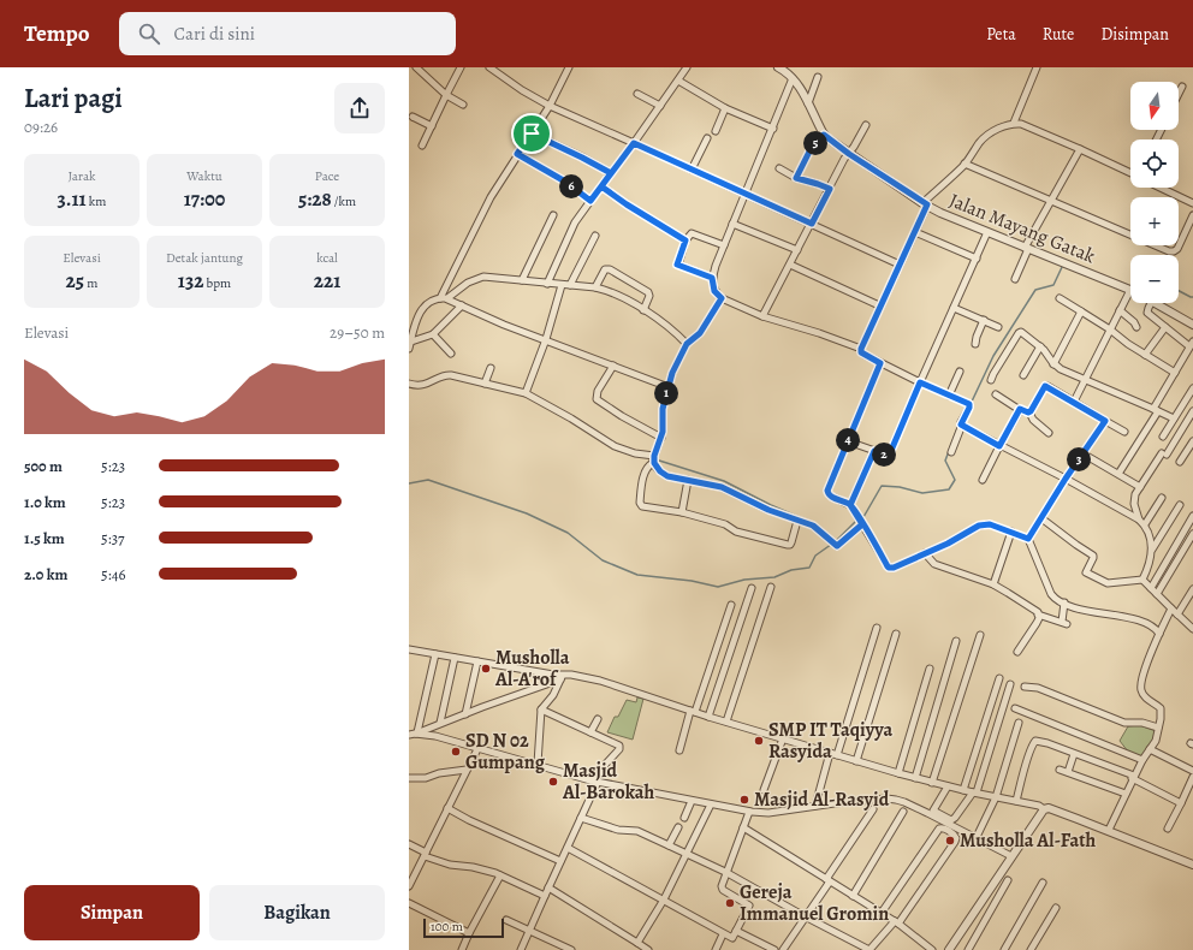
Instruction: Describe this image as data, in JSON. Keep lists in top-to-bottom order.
{
  "streets": {
    "street": ["Jalan Mayang Gatak"]
  },
  "places": [
    "Musholla Al-A'rof",
    "SMP IT Taqiyya Rasyida",
    "SD N 02 Gumpang",
    "Masjid Al-Barokah",
    "Masjid Al-Rasyid",
    "Musholla Al-Fath",
    "Gereja Immanuel Gromin"
  ],
  "scale_bar": "100 m",
  "north": "bottom",
  "page": {
    "header": "Tempo",
    "search": "Cari di sini",
    "nav": ["Peta", "Rute", "Disimpan"],
    "heading": ["Lari pagi", "09:26"],
    "map_buttons": ["+", "−"],
    "pins": [
      "5",
      "6",
      "1",
      "4",
      "2",
      "3"
    ],
    "stats": [
      ["Jarak", "3.11 km"],
      ["Waktu", "17:00"],
      ["Pace", "5:28 /km"],
      ["Elevasi", "25 m"],
      ["Detak jantung", "132 bpm"],
      ["kcal", "221"]
    ],
    "chart": ["Elevasi", "29–50 m"],
    "list": [
      {
        "name": "500 m",
        "note": "5:23"
      },
      {
        "name": "1.0 km",
        "note": "5:23"
      },
      {
        "name": "1.5 km",
        "note": "5:37"
      },
      {
        "name": "2.0 km",
        "note": "5:46"
      }
    ],
    "buttons": ["Simpan", "Bagikan"],
    "scale": "100 m"
  }
}
